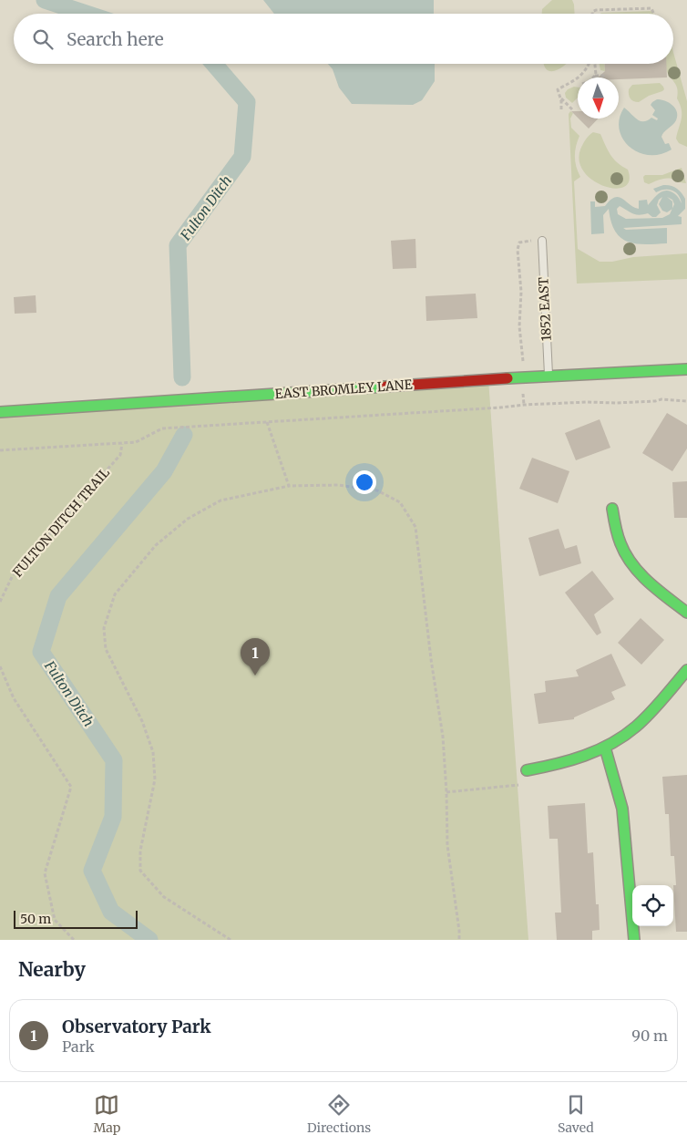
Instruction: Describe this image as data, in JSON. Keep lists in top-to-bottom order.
{
  "streets": {
    "main road": ["EAST BROMLEY LANE"],
    "lane": ["1852 EAST"],
    "path": ["FULTON DITCH TRAIL"]
  },
  "crossings": [
    ["1852 EAST", "EAST BROMLEY LANE"]
  ],
  "water": ["Fulton Ditch"],
  "scale_bar": "50 m",
  "north": "bottom",
  "page": {
    "search": "Search here",
    "pins": "1",
    "scale": "50 m",
    "heading": "Nearby",
    "list": [
      {
        "mark": "1",
        "name": "Observatory Park",
        "note": "Park",
        "value": "90 m"
      }
    ],
    "nav": ["Map", "Directions", "Saved"]
  }
}
